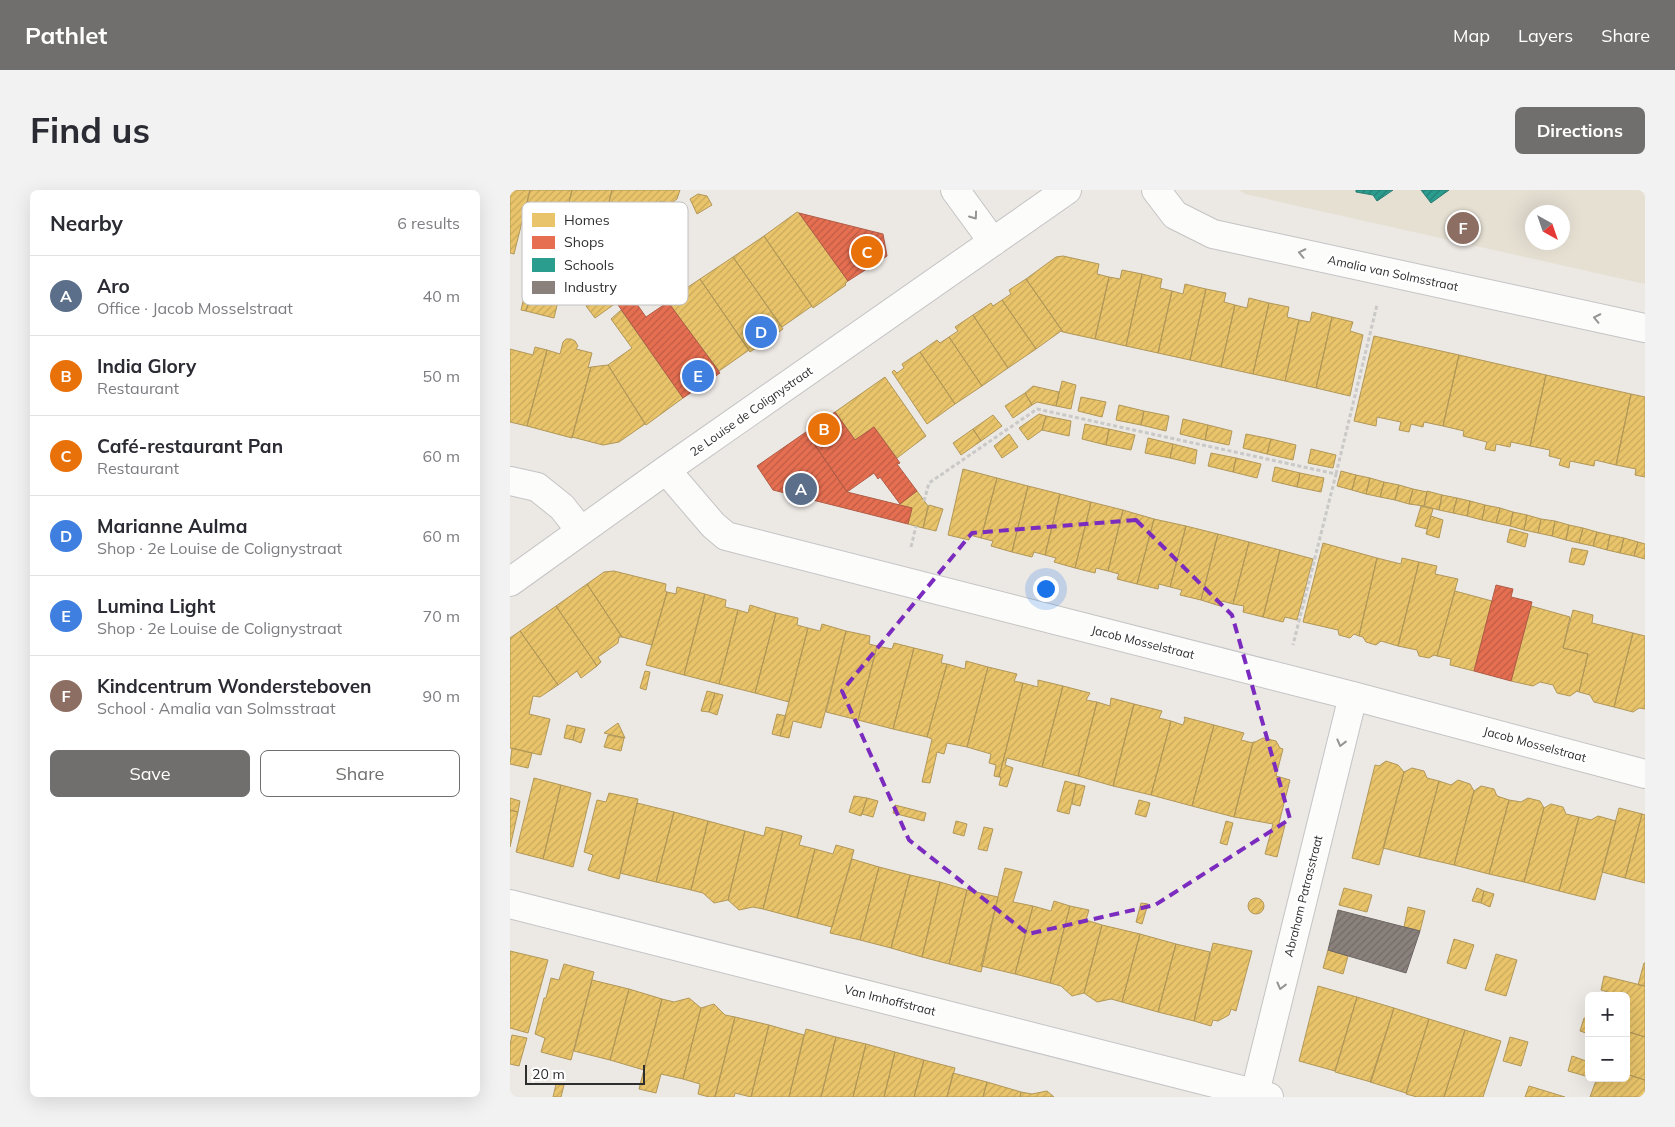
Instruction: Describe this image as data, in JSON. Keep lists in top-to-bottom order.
{
  "streets": {
    "street": [
      "Amalia van Solmsstraat",
      "2e Louise de Colignystraat",
      "Jacob Mosselstraat",
      "Abraham Patrasstraat",
      "Van Imhoffstraat"
    ]
  },
  "crossings": [
    ["2e Louise de Colignystraat", "Jacob Mosselstraat"],
    ["Jacob Mosselstraat", "Abraham Patrasstraat"],
    ["Abraham Patrasstraat", "Van Imhoffstraat"]
  ],
  "one_way": ["Amalia van Solmsstraat", "Abraham Patrasstraat"],
  "legend": [
    "Homes",
    "Shops",
    "Schools",
    "Industry"
  ],
  "scale_bar": "20 m",
  "north": "bottom right",
  "page": {
    "header": "Pathlet",
    "nav": ["Map", "Layers", "Share"],
    "buttons": [
      "Directions",
      ["Save", "Share"]
    ],
    "title": "Find us",
    "heading": ["Nearby", "6 results"],
    "pins": [
      "F",
      "C",
      "D",
      "E",
      "B",
      "A"
    ],
    "list": [
      {
        "mark": "A",
        "name": "Aro",
        "note": "Office · Jacob Mosselstraat",
        "value": "40 m"
      },
      {
        "mark": "B",
        "name": "India Glory",
        "note": "Restaurant",
        "value": "50 m"
      },
      {
        "mark": "C",
        "name": "Café-restaurant Pan",
        "note": "Restaurant",
        "value": "60 m"
      },
      {
        "mark": "D",
        "name": "Marianne Aulma",
        "note": "Shop · 2e Louise de Colignystraat",
        "value": "60 m"
      },
      {
        "mark": "E",
        "name": "Lumina Light",
        "note": "Shop · 2e Louise de Colignystraat",
        "value": "70 m"
      },
      {
        "mark": "F",
        "name": "Kindcentrum Wondersteboven",
        "note": "School · Amalia van Solmsstraat",
        "value": "90 m"
      }
    ],
    "map_buttons": ["+", "−"],
    "scale": "20 m"
  }
}
